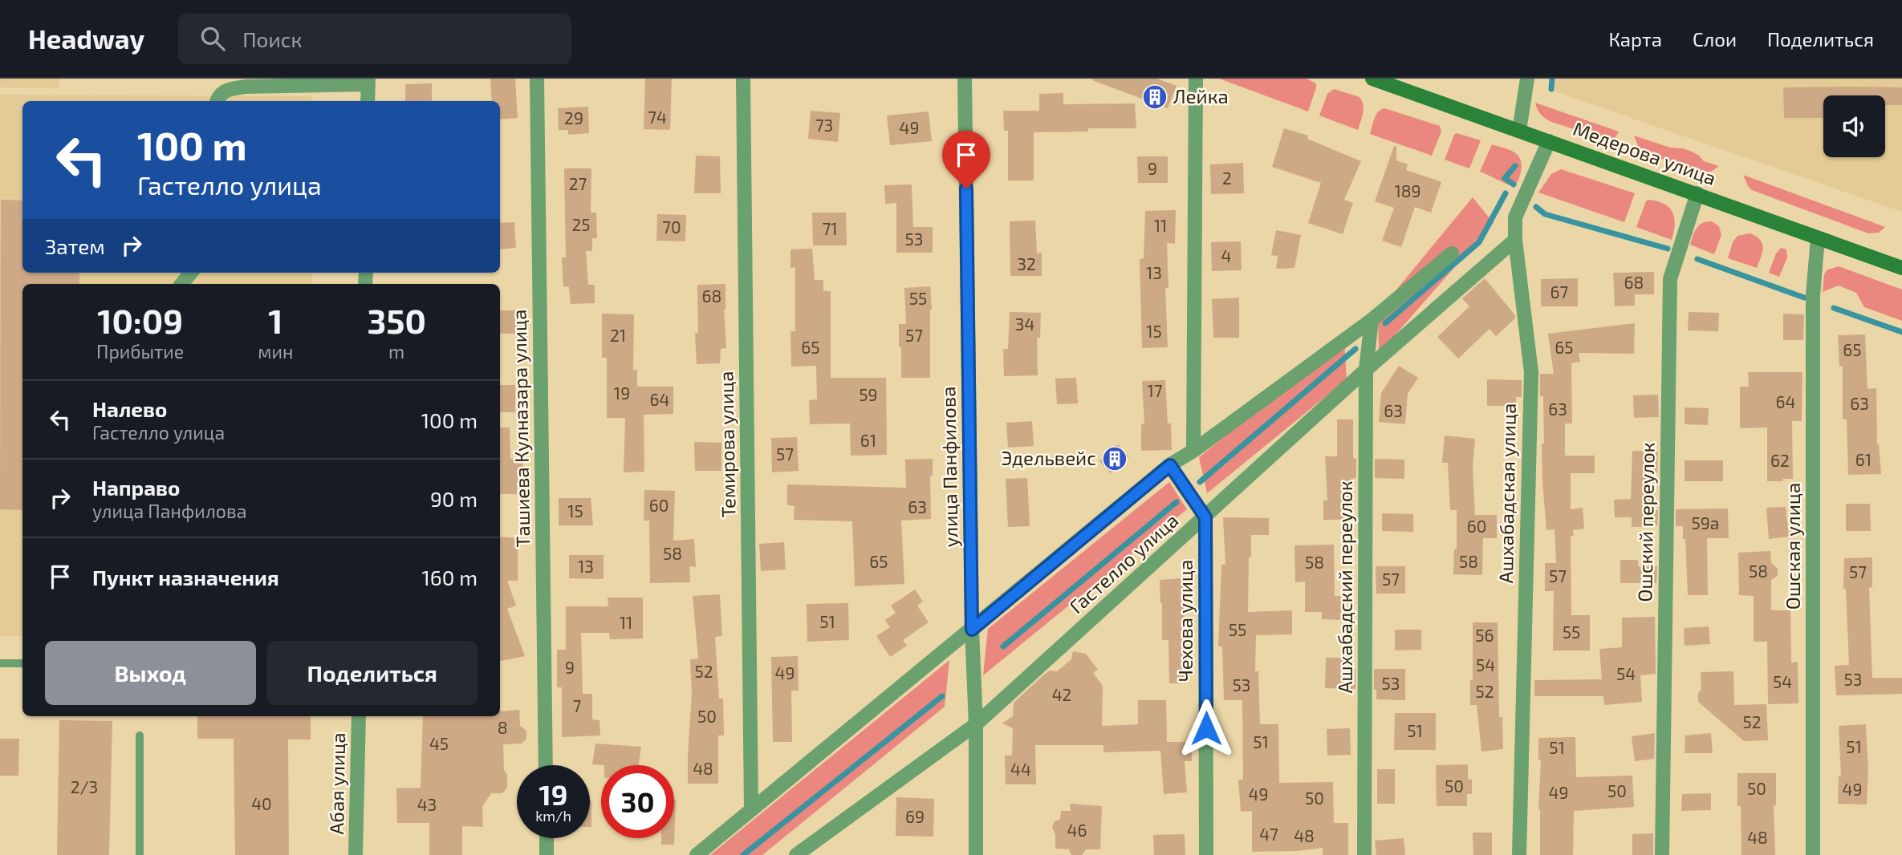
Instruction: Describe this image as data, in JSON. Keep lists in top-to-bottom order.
{
  "streets": {
    "main road": ["Медерова улица"],
    "street": [
      "Ташиева Кулназара улица",
      "Темирова улица",
      "улица Панфилова",
      "Ашхабадская улица",
      "Ошский переулок",
      "Ошская улица",
      "Гастелло улица",
      "Ашхабадский переулок",
      "Чехова улица",
      "Абая улица"
    ]
  },
  "crossings": [
    ["Медерова улица", "Ашхабадская улица"],
    ["Медерова улица", "Ошский переулок"],
    ["Медерова улица", "Ошская улица"],
    ["улица Панфилова", "Гастелло улица"],
    ["Ашхабадская улица", "Гастелло улица"],
    ["Гастелло улица", "Ашхабадский переулок"],
    ["Гастелло улица", "Чехова улица"]
  ],
  "places": {
    "building": ["Лейка", "Эдельвейс"]
  },
  "house_numbers": [
    "74",
    "29",
    "73",
    "49",
    "9",
    "2",
    "27",
    "189",
    "25",
    "11",
    "70",
    "71",
    "53",
    "4",
    "32",
    "13",
    "68",
    "67",
    "68",
    "55",
    "34",
    "15",
    "21",
    "57",
    "65",
    "65",
    "65",
    "17",
    "19",
    "59",
    "64",
    "64",
    "63",
    "63",
    "63",
    "61",
    "57",
    "61",
    "62",
    "60",
    "63",
    "15",
    "59а",
    "60",
    "58",
    "65",
    "58",
    "58",
    "13",
    "58",
    "57",
    "57",
    "57",
    "51",
    "11",
    "55",
    "55",
    "56",
    "54",
    "9",
    "52",
    "49",
    "54",
    "53",
    "54",
    "53",
    "53",
    "52",
    "42",
    "7",
    "50",
    "52",
    "8",
    "51",
    "51",
    "45",
    "51",
    "51",
    "48",
    "44",
    "50",
    "2/3",
    "50",
    "49",
    "50",
    "49",
    "49",
    "50",
    "40",
    "43",
    "69",
    "46",
    "47",
    "48",
    "48"
  ],
  "page": {
    "header": "Headway",
    "search": "Поиск",
    "nav": ["Карта", "Слои", "Поделиться"],
    "turn": ["100 m", "Гастелло улица"],
    "then": "Затем",
    "eta": [
      "10:09",
      "Прибытие",
      "1",
      "мин",
      "350",
      "m"
    ],
    "list": [
      {
        "name": "Налево",
        "note": "Гастелло улица",
        "value": "100 m"
      },
      {
        "name": "Направо",
        "note": "улица Панфилова",
        "value": "90 m"
      },
      {
        "name": "Пункт назначения",
        "value": "160 m"
      }
    ],
    "buttons": ["Выход", "Поделиться"],
    "speed": "19 km/h",
    "limit": "30"
  }
}
